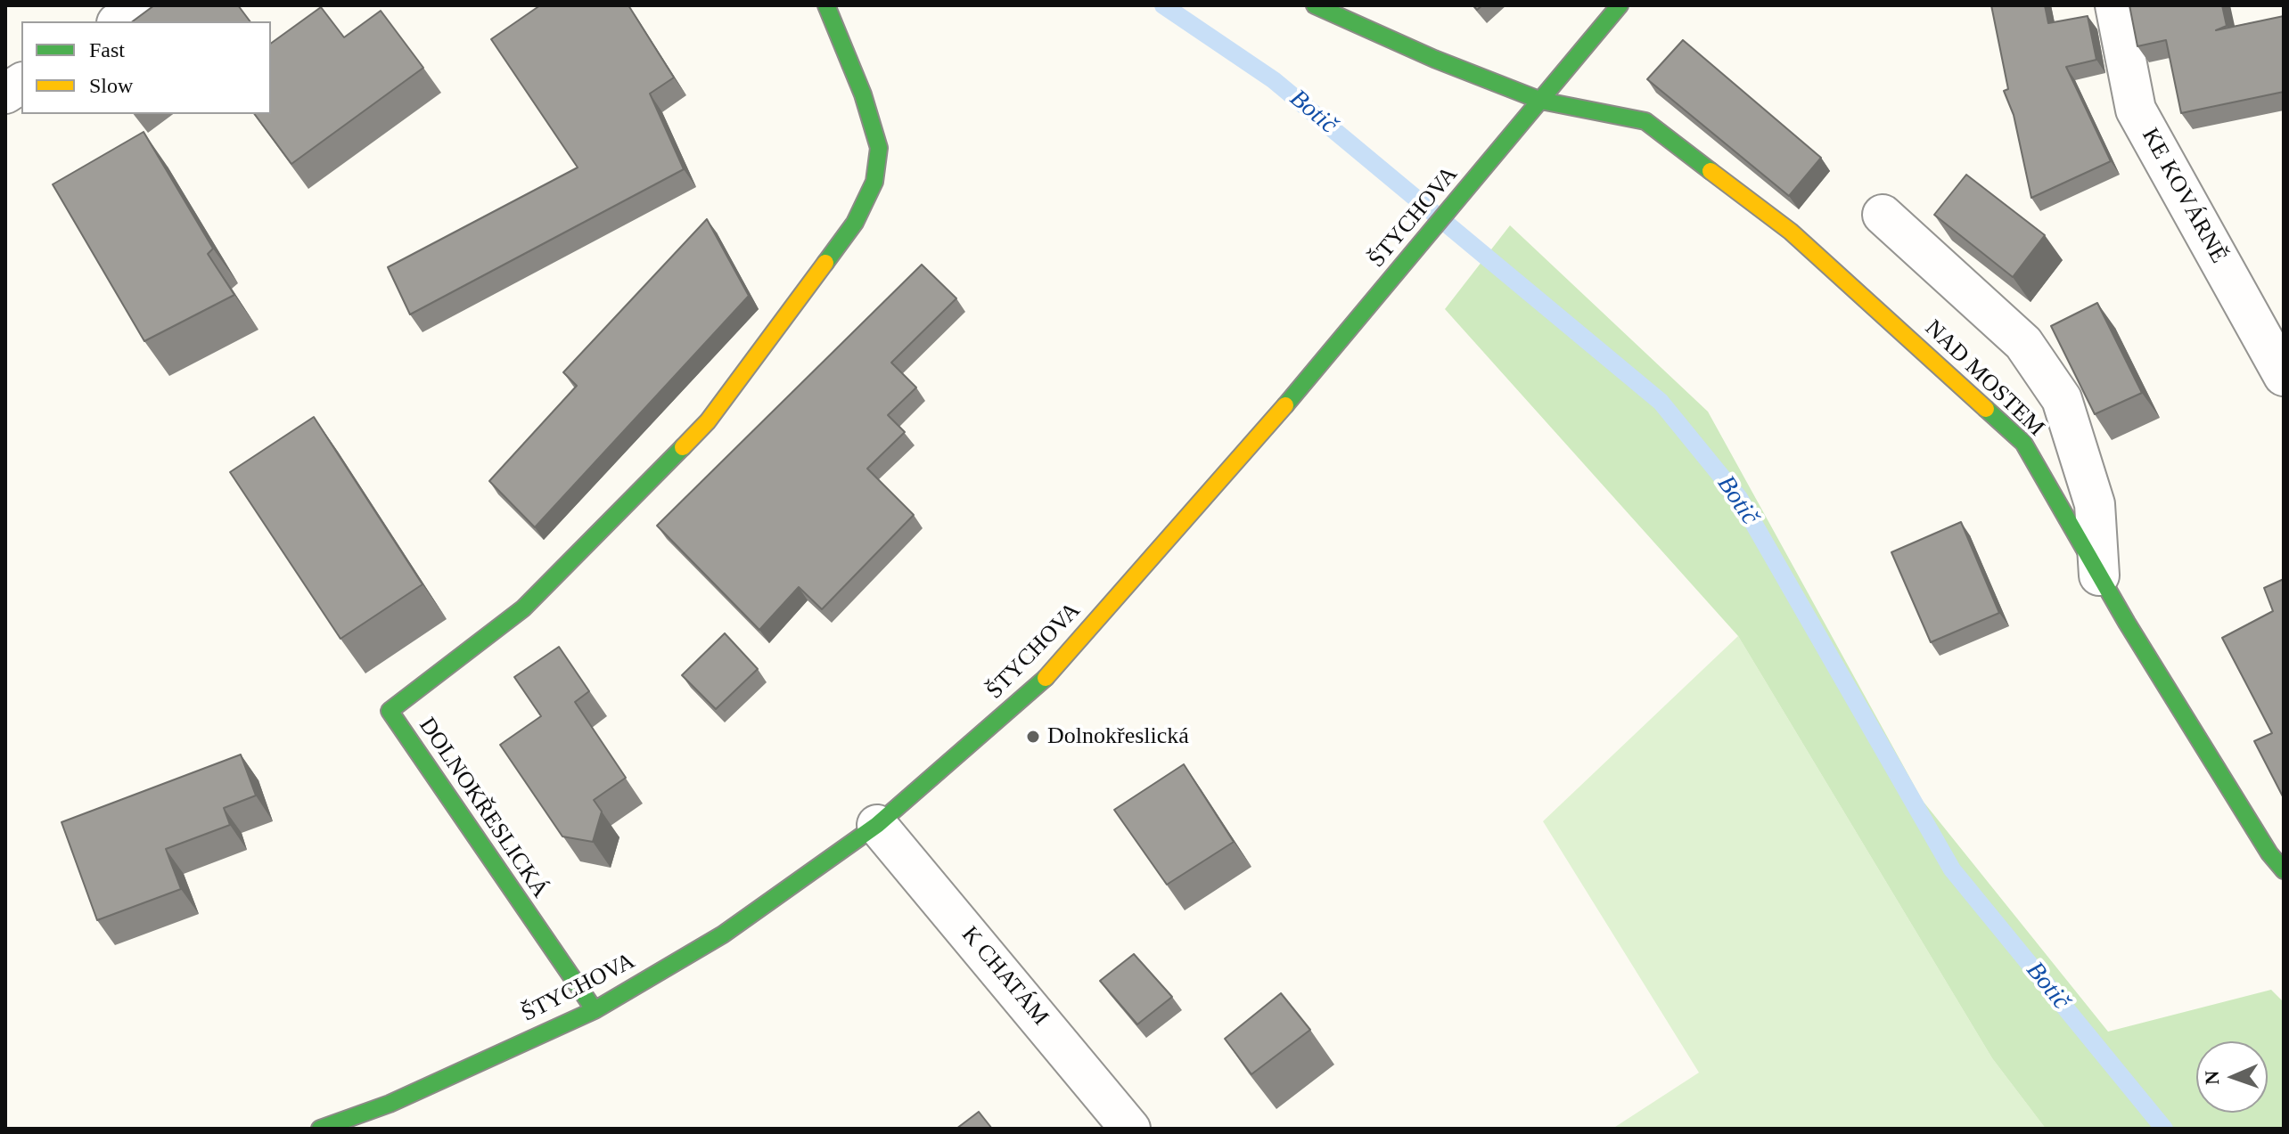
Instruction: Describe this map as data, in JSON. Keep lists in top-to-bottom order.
{
  "streets": {
    "street": [
      "KE KOVÁRNĚ",
      "ŠTYCHOVA",
      "NAD MOSTEM",
      "DOLNOKŘESLICKÁ",
      "K CHATÁM"
    ]
  },
  "crossings": [
    ["ŠTYCHOVA", "NAD MOSTEM"],
    ["ŠTYCHOVA", "DOLNOKŘESLICKÁ"],
    ["ŠTYCHOVA", "K CHATÁM"]
  ],
  "water": ["Botič"],
  "places": ["Dolnokřeslická"],
  "legend": ["Fast", "Slow"],
  "north": "left"
}
